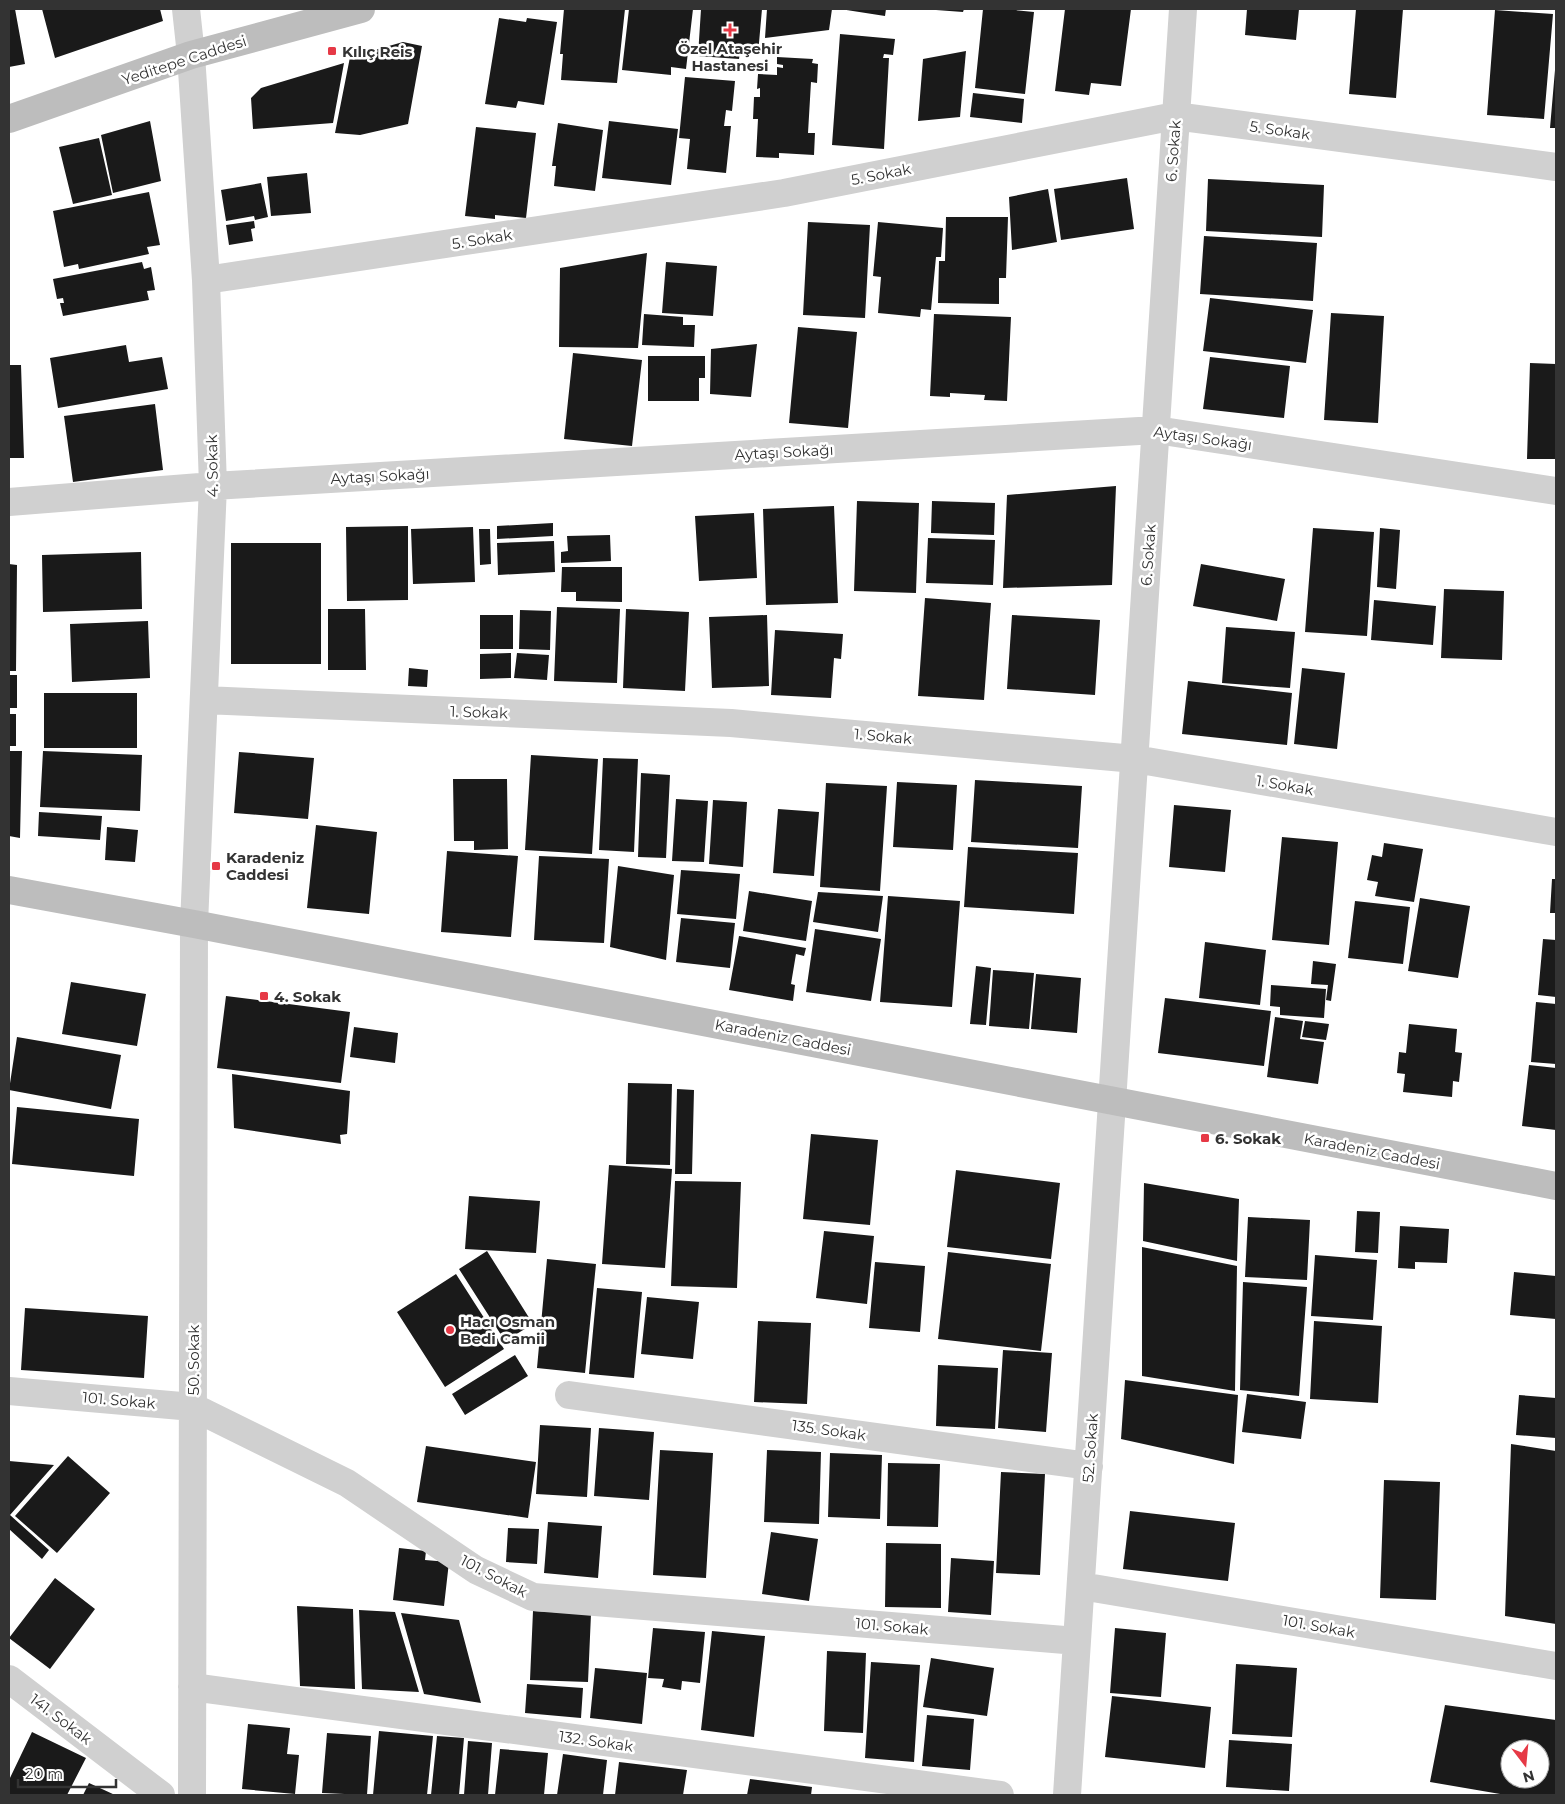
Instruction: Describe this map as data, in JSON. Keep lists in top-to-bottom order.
{
  "streets": {
    "street": [
      "Yeditepe Caddesi",
      "5. Sokak",
      "6. Sokak",
      "Aytaşı Sokağı",
      "4. Sokak",
      "1. Sokak",
      "Karadeniz Caddesi",
      "50. Sokak",
      "101. Sokak",
      "135. Sokak",
      "52. Sokak",
      "141. Sokak",
      "132. Sokak"
    ]
  },
  "crossings": [
    ["Yeditepe Caddesi", "4. Sokak"],
    ["5. Sokak", "6. Sokak"],
    ["5. Sokak", "4. Sokak"],
    ["6. Sokak", "Aytaşı Sokağı"],
    ["6. Sokak", "1. Sokak"],
    ["6. Sokak", "Karadeniz Caddesi"],
    ["6. Sokak", "52. Sokak"],
    ["Aytaşı Sokağı", "4. Sokak"],
    ["4. Sokak", "1. Sokak"],
    ["4. Sokak", "Karadeniz Caddesi"],
    ["4. Sokak", "50. Sokak"],
    ["Karadeniz Caddesi", "50. Sokak"],
    ["Karadeniz Caddesi", "52. Sokak"],
    ["50. Sokak", "101. Sokak"],
    ["50. Sokak", "132. Sokak"],
    ["101. Sokak", "52. Sokak"],
    ["135. Sokak", "52. Sokak"]
  ],
  "places": {
    "health": ["Özel Ataşehir Hastanesi"],
    "transit": [
      "Kılıç Reis",
      "Karadeniz Caddesi",
      "4. Sokak",
      "6. Sokak"
    ],
    "other": ["Hacı Osman Bedi Camii"]
  },
  "scale_bar": "20 m",
  "north": "bottom"
}
